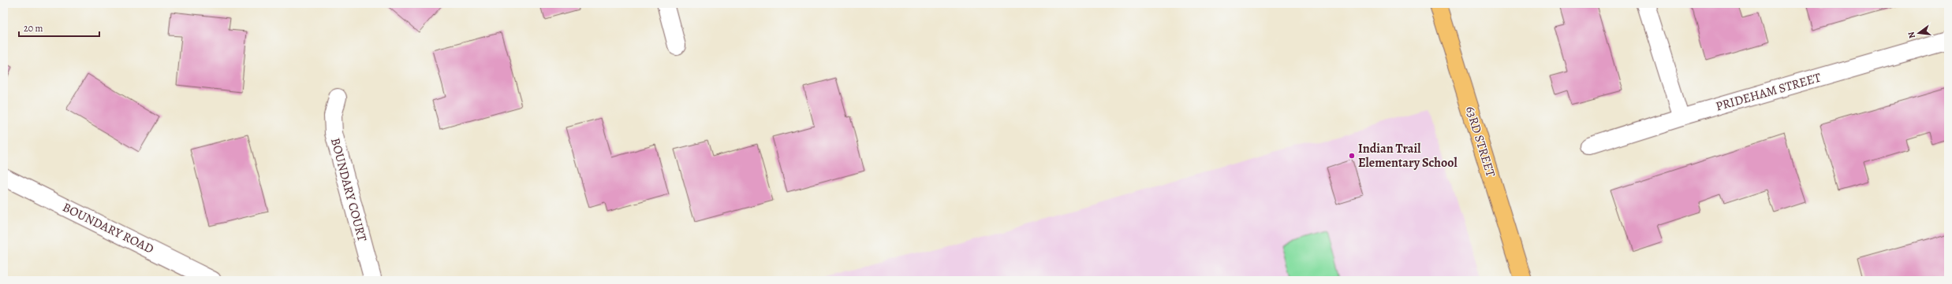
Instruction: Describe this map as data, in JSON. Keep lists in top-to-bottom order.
{
  "streets": {
    "main road": ["63RD STREET"],
    "street": ["PRIDEHAM STREET", "BOUNDARY COURT", "BOUNDARY ROAD"]
  },
  "places": ["Indian Trail Elementary School"],
  "scale_bar": "20 m",
  "north": "left"
}
